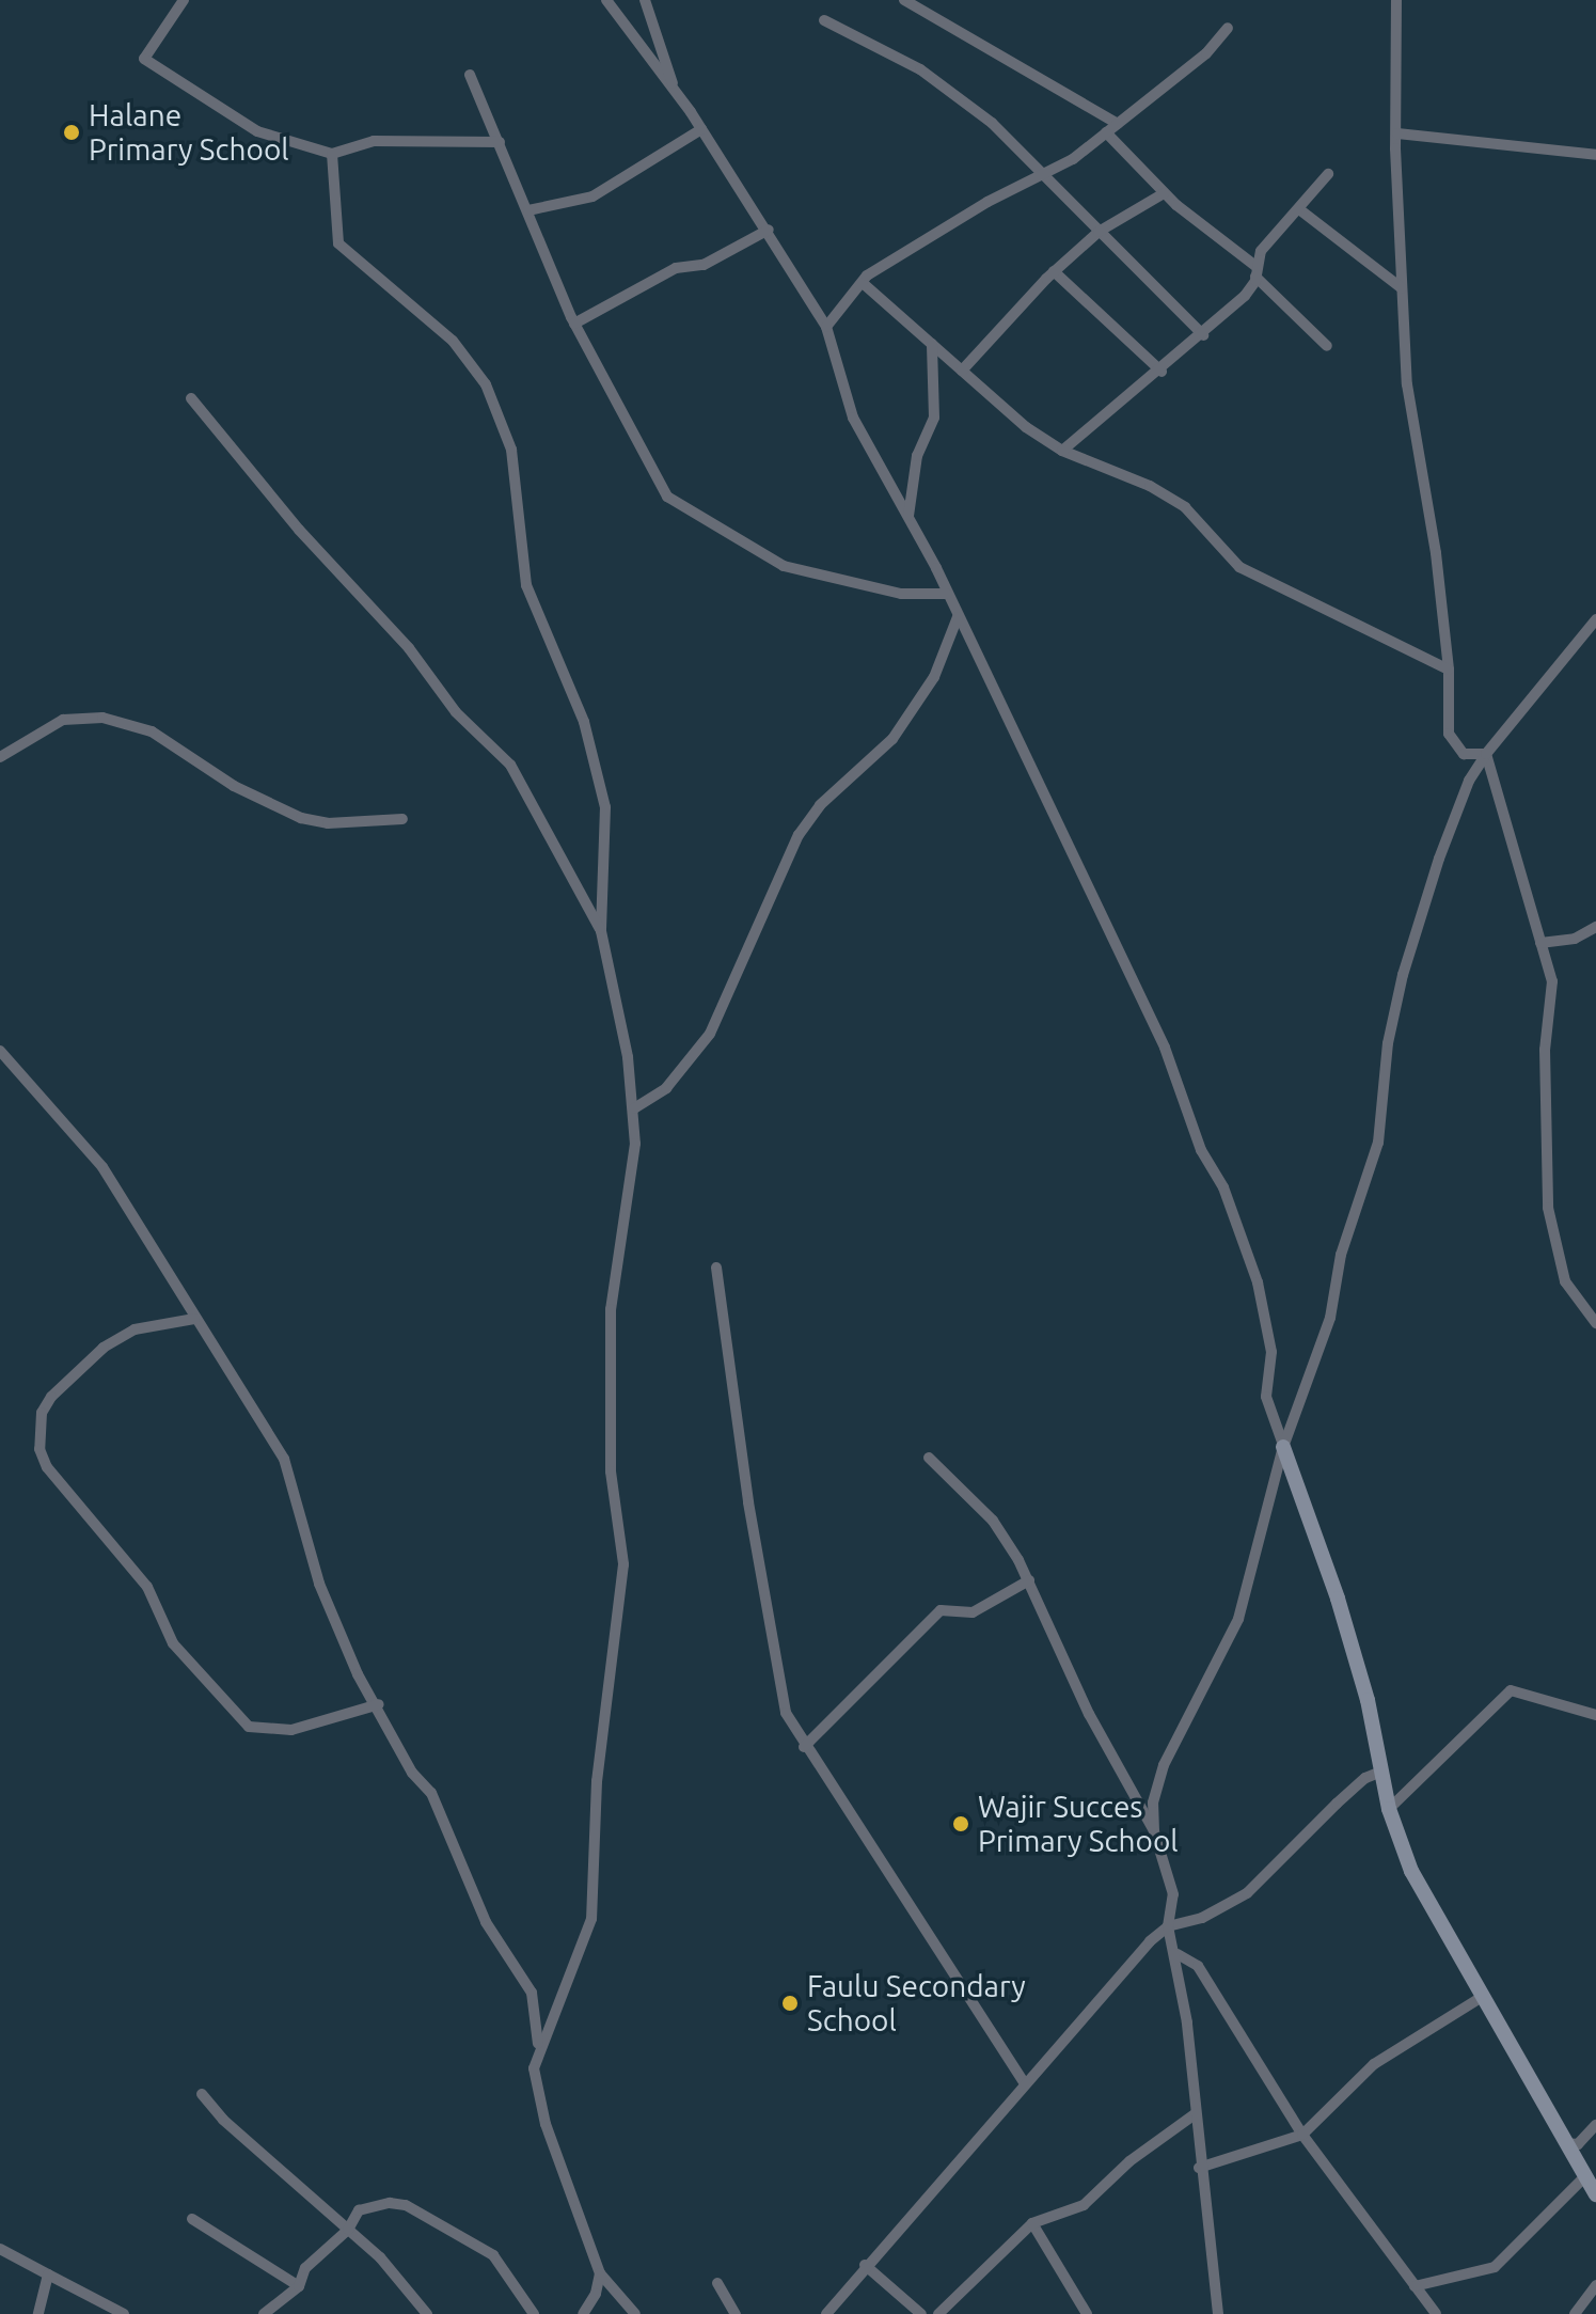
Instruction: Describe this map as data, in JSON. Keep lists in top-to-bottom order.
{
  "places": ["Halane Primary School", "Wajir Succes Primary School", "Faulu Secondary School"]
}
